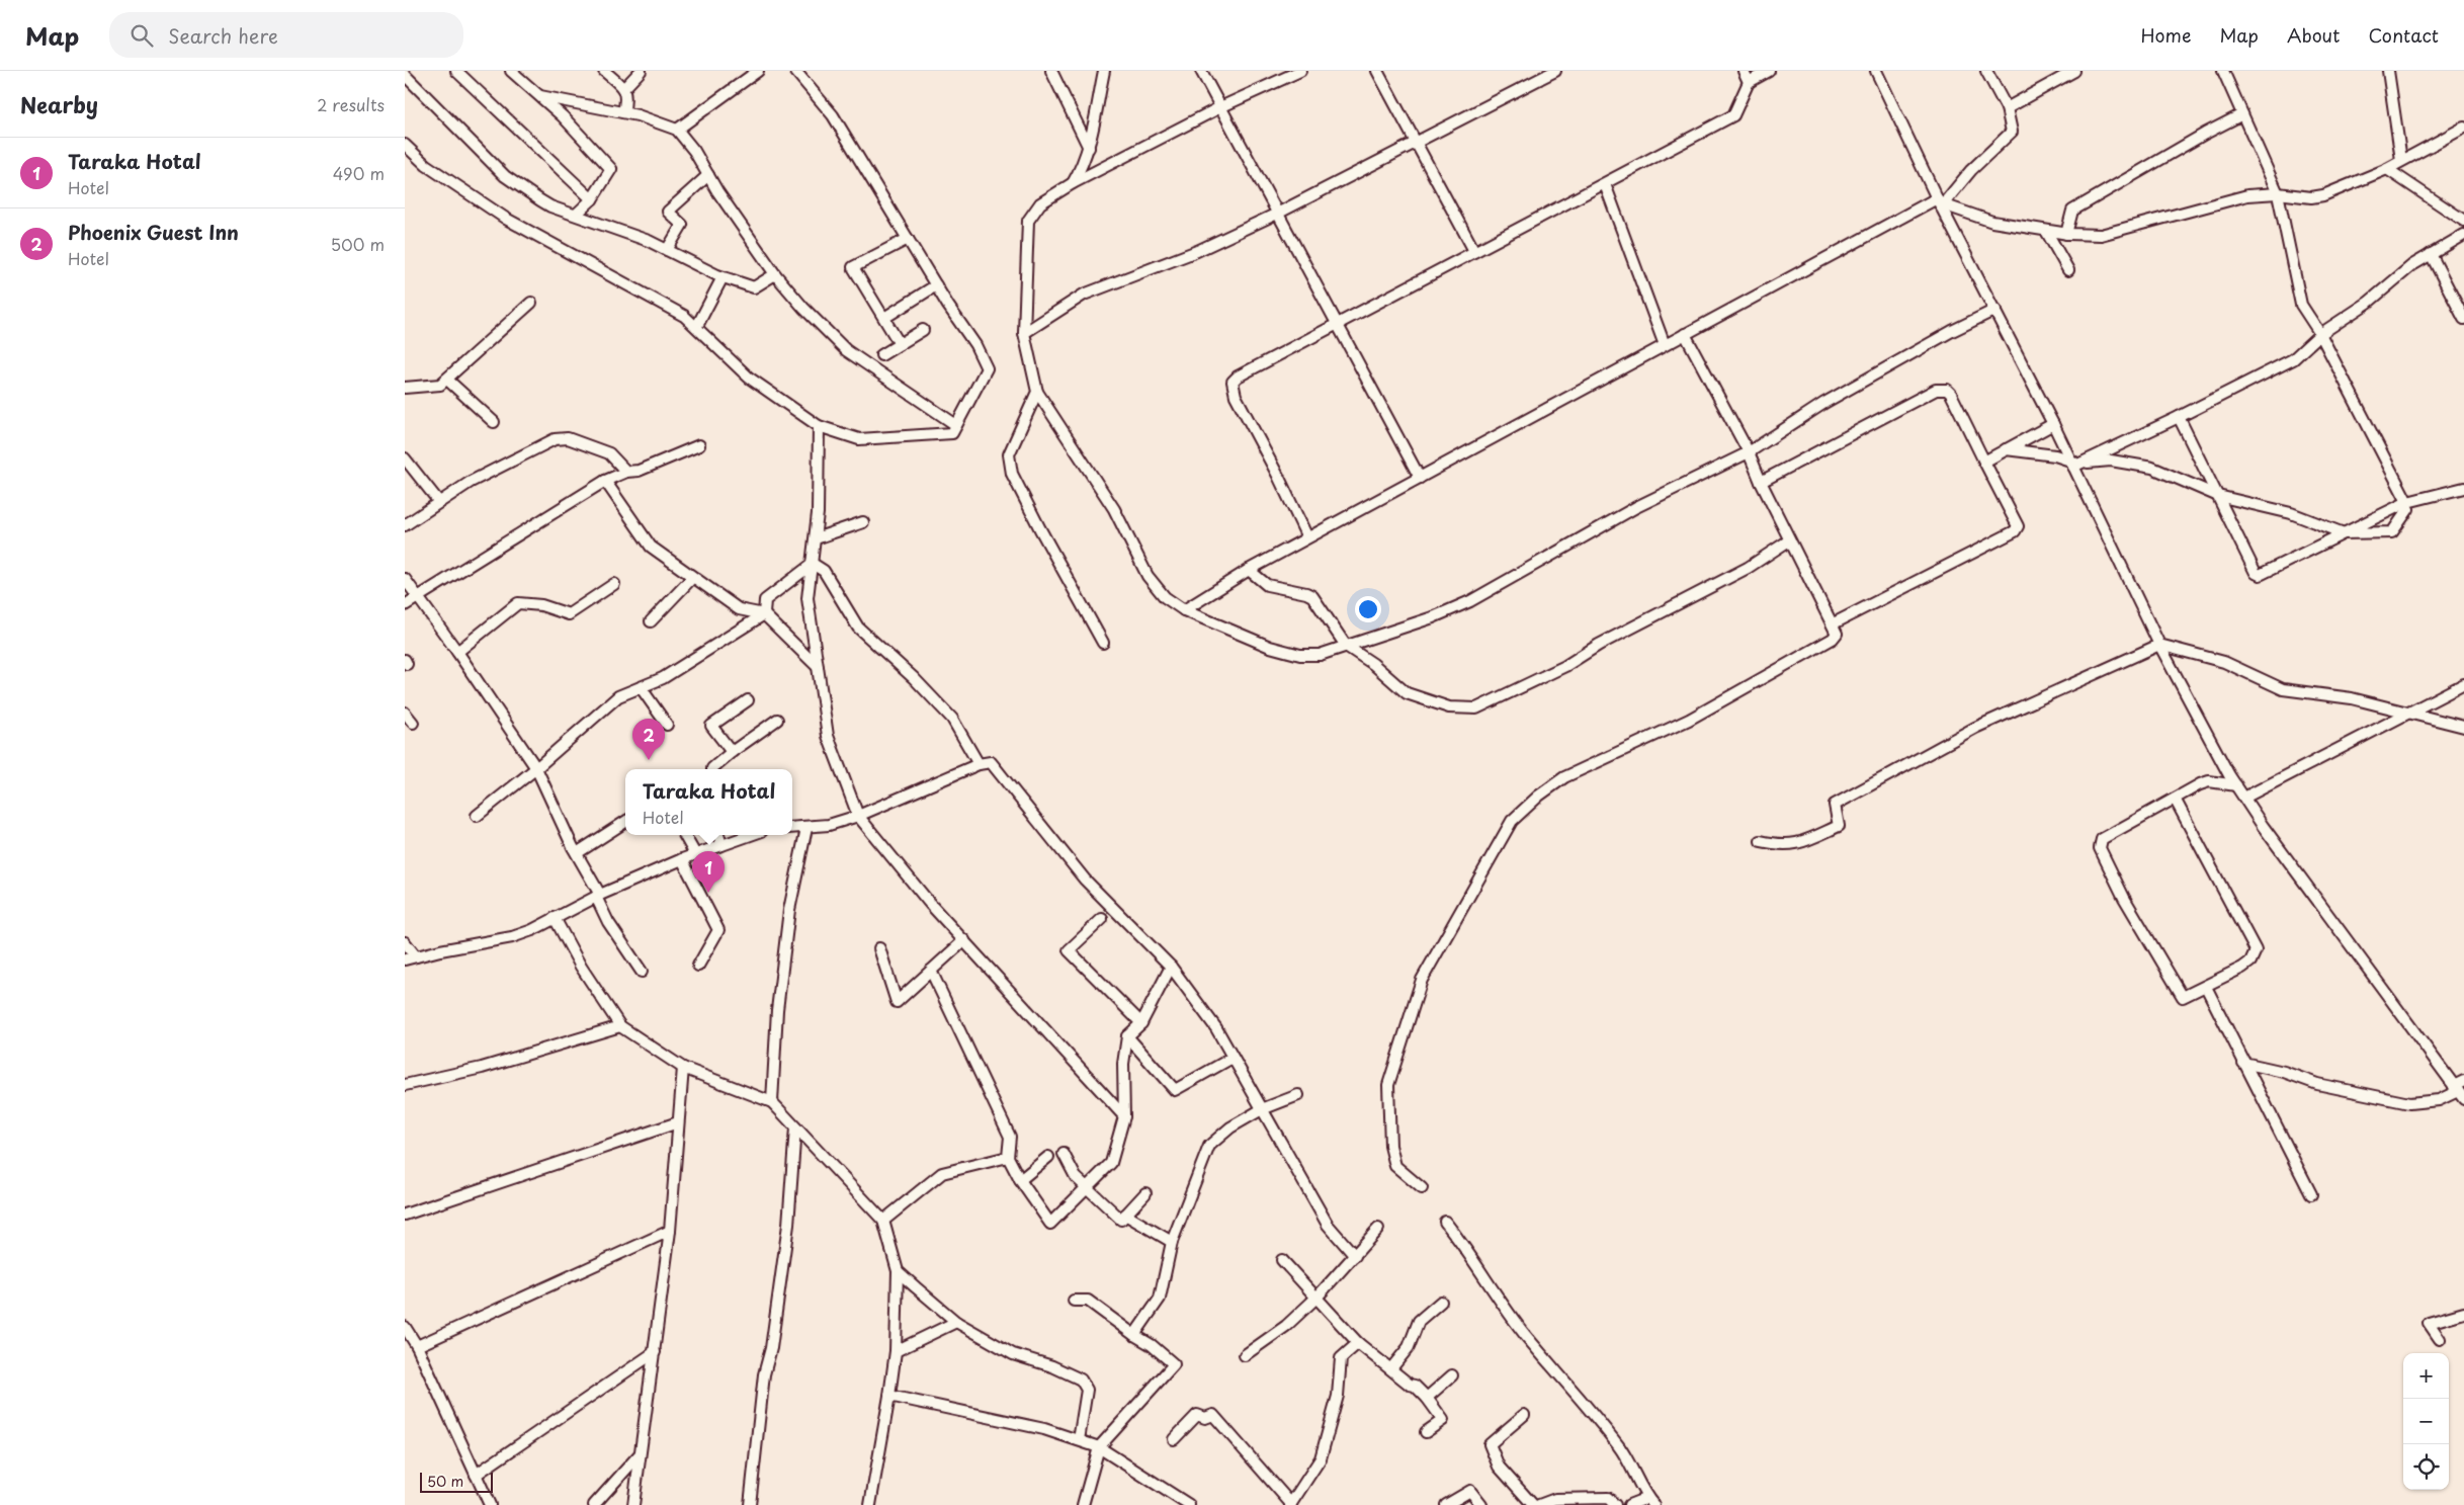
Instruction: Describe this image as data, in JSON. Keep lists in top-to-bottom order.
{
  "scale_bar": "50 m",
  "page": {
    "header": "Map",
    "search": "Search here",
    "nav": [
      "Home",
      "Map",
      "About",
      "Contact"
    ],
    "heading": ["Nearby", "2 results"],
    "list": [
      {
        "mark": "1",
        "name": "Taraka Hotal",
        "note": "Hotel",
        "value": "490 m"
      },
      {
        "mark": "2",
        "name": "Phoenix Guest Inn",
        "note": "Hotel",
        "value": "500 m"
      }
    ],
    "pins": ["2", "1"],
    "popup": ["Taraka Hotal", "Hotel"],
    "map_buttons": ["+", "−"],
    "scale": "50 m"
  }
}
